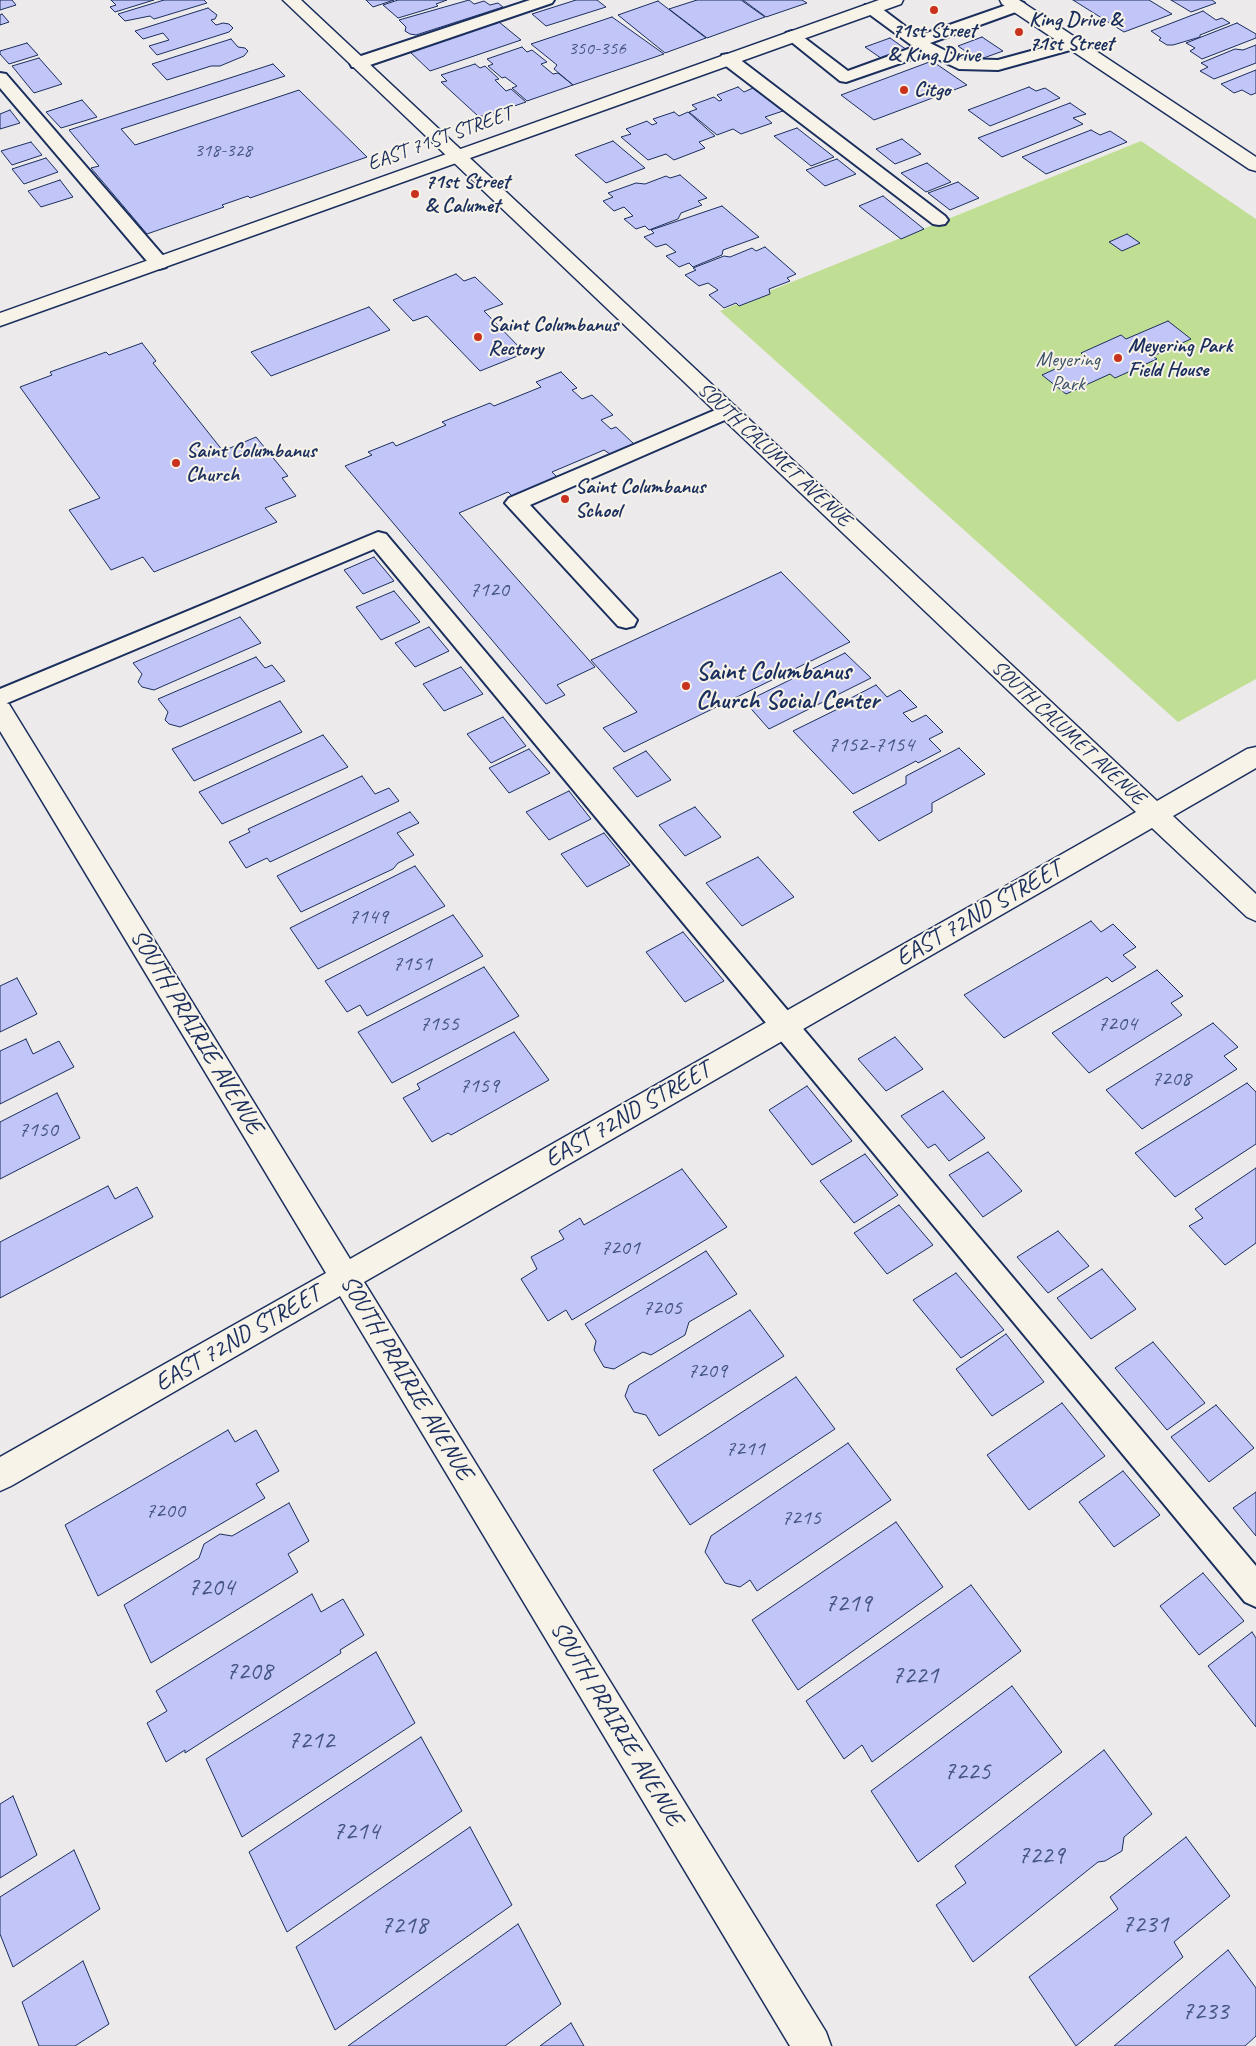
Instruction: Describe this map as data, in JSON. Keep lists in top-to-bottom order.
{
  "streets": {
    "street": [
      "EAST 71ST STREET",
      "SOUTH CALUMET AVENUE",
      "EAST 72ND STREET",
      "SOUTH PRAIRIE AVENUE"
    ]
  },
  "crossings": [
    ["EAST 71ST STREET", "SOUTH CALUMET AVENUE"],
    ["SOUTH CALUMET AVENUE", "EAST 72ND STREET"],
    ["EAST 72ND STREET", "SOUTH PRAIRIE AVENUE"]
  ],
  "parks": ["Meyering Park"],
  "places": [
    "71st Street & King Drive",
    "King Drive & 71st Street",
    "Citgo",
    "71st Street & Calumet",
    "Saint Columbanus Rectory",
    "Meyering Park Field House",
    "Saint Columbanus Church",
    "Saint Columbanus School",
    "Saint Columbanus Church Social Center"
  ],
  "house_numbers": [
    "350-356",
    "318-328",
    "7120",
    "7152-7154",
    "7149",
    "7151",
    "7155",
    "7204",
    "7208",
    "7159",
    "7150",
    "7201",
    "7205",
    "7209",
    "7211",
    "7200",
    "7215",
    "7204",
    "7219",
    "7208",
    "7221",
    "7212",
    "7225",
    "7214",
    "7229",
    "7231",
    "7218",
    "7233"
  ]
}
